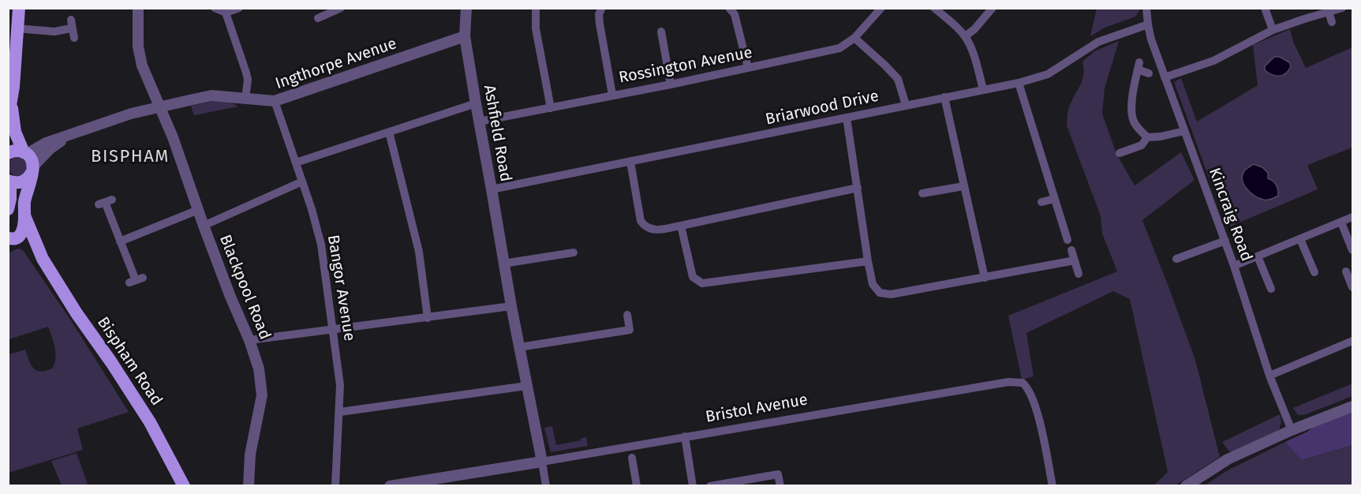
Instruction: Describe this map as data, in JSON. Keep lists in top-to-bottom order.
{
  "streets": {
    "main road": ["Bispham Road"],
    "street": [
      "Ingthorpe Avenue",
      "Rossington Avenue",
      "Briarwood Drive",
      "Ashfield Road",
      "Kincraig Road",
      "Blackpool Road",
      "Bangor Avenue",
      "Bristol Avenue"
    ]
  },
  "crossings": [
    ["Ingthorpe Avenue", "Ashfield Road"],
    ["Ingthorpe Avenue", "Blackpool Road"],
    ["Ingthorpe Avenue", "Bangor Avenue"],
    ["Rossington Avenue", "Ashfield Road"],
    ["Briarwood Drive", "Ashfield Road"],
    ["Briarwood Drive", "Kincraig Road"],
    ["Ashfield Road", "Bristol Avenue"]
  ],
  "districts": ["BISPHAM"]
}
